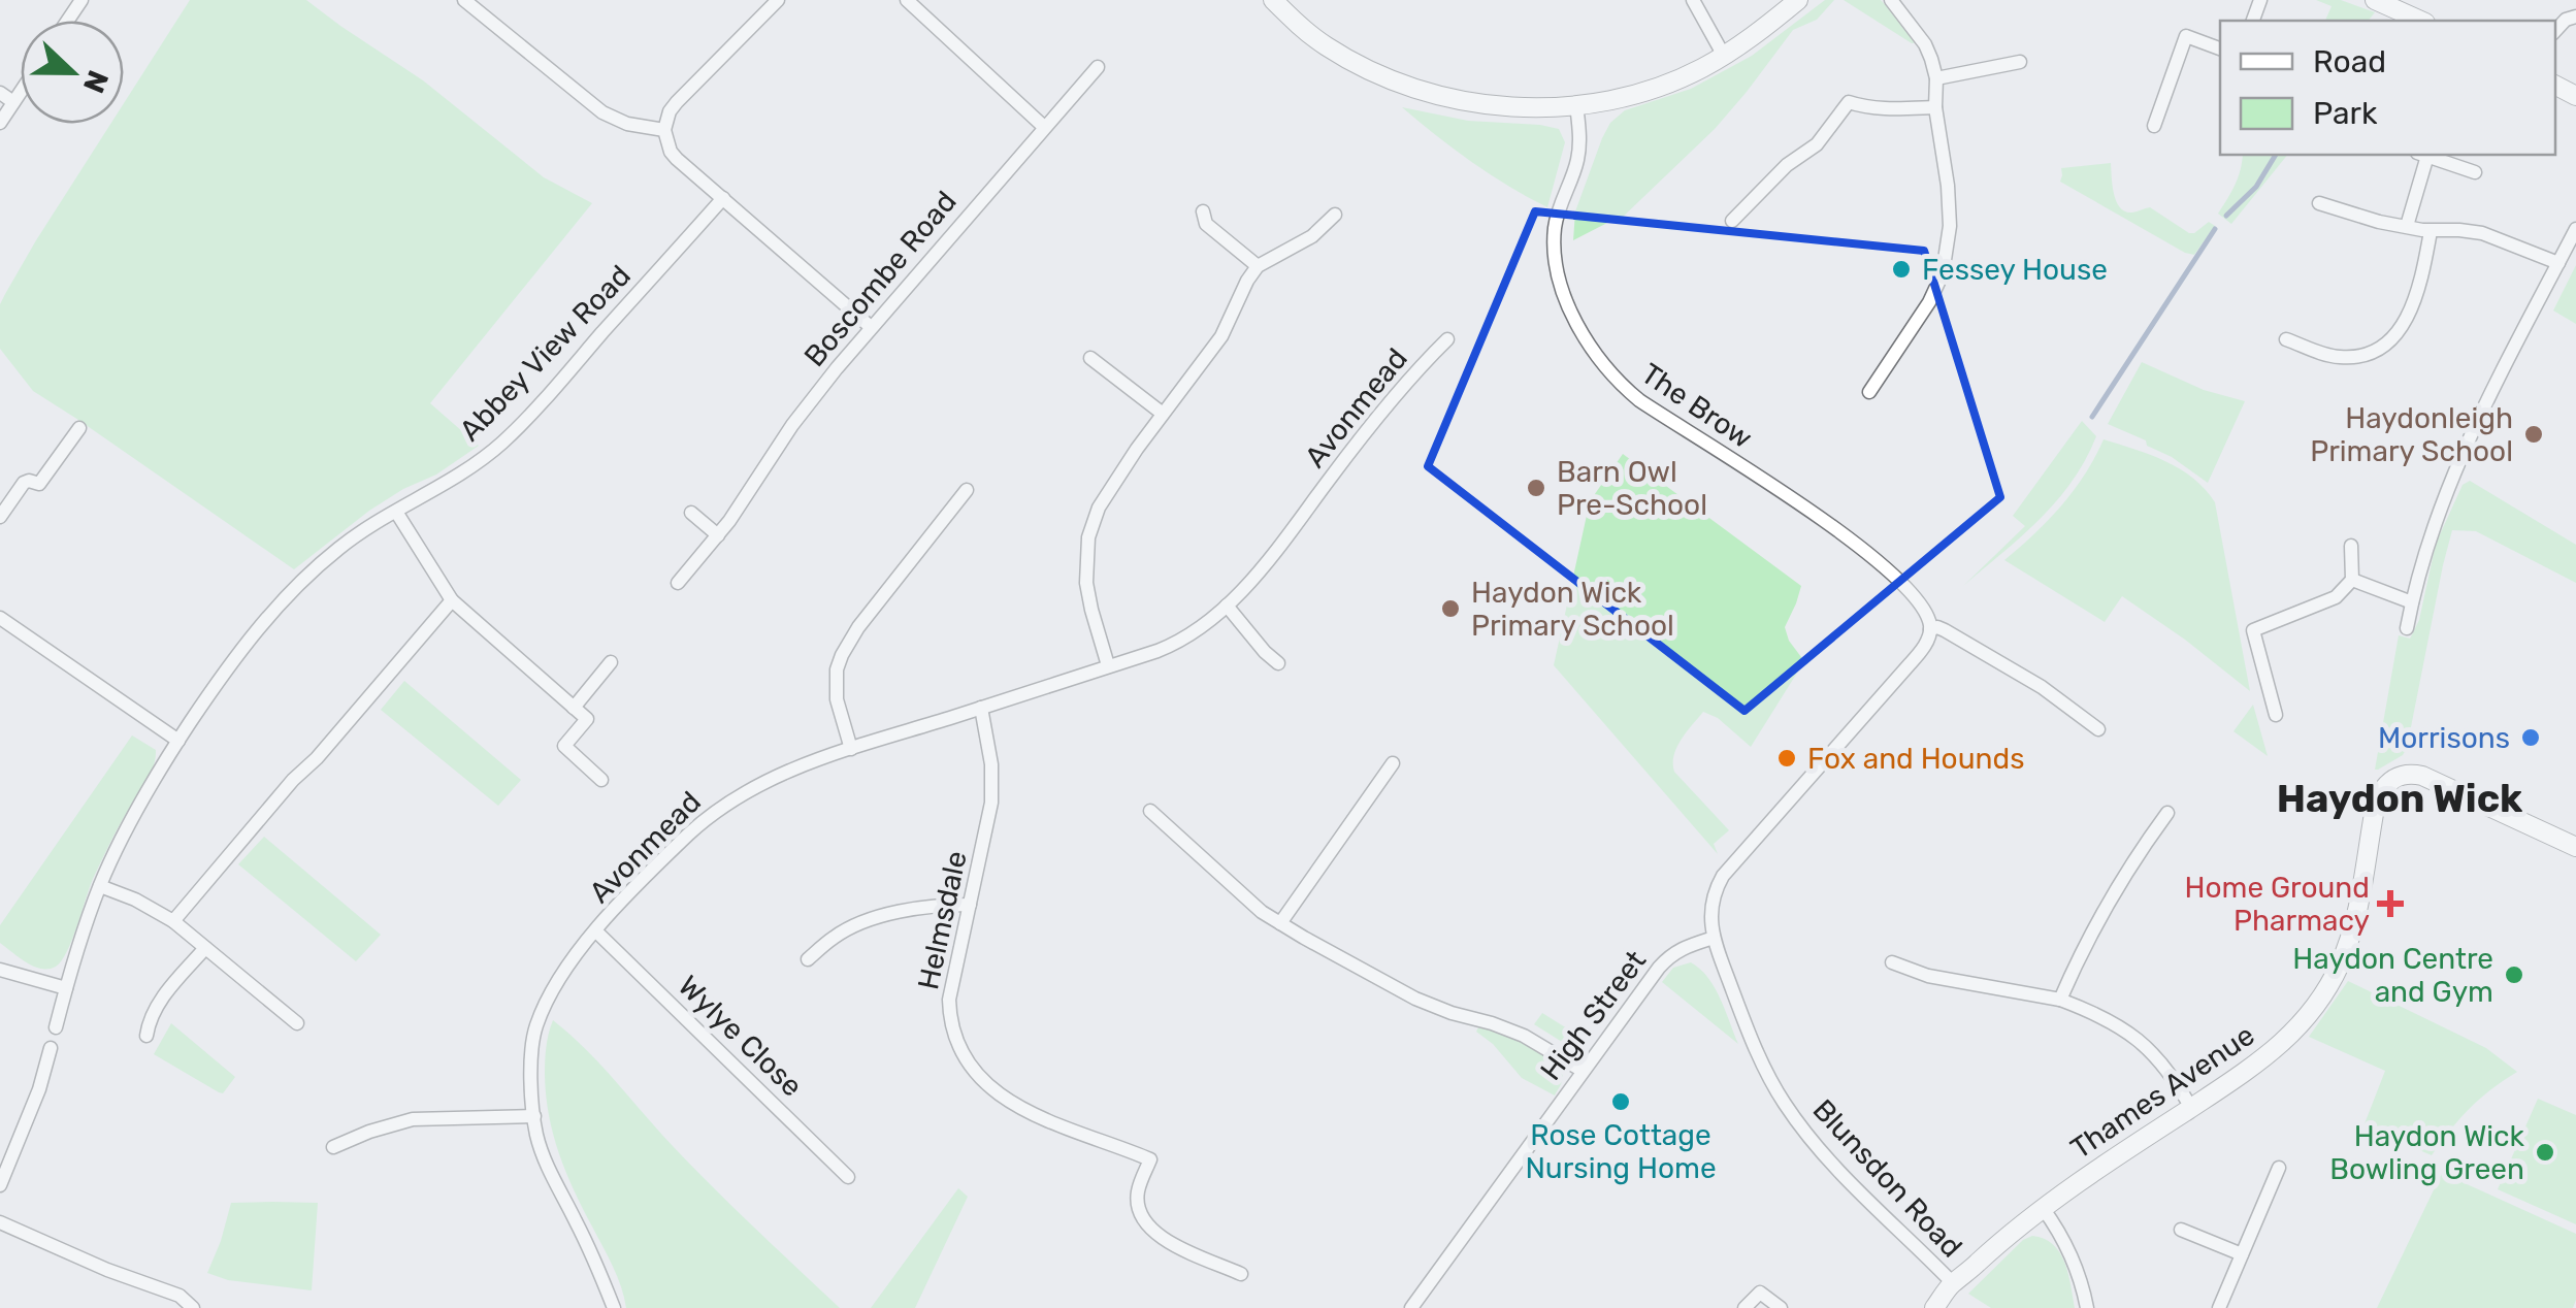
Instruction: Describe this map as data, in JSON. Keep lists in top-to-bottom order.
{
  "streets": {
    "street": [
      "Boscombe Road",
      "Abbey View Road",
      "The Brow",
      "Avonmead",
      "Helmsdale",
      "High Street",
      "Wylye Close",
      "Thames Avenue",
      "Blunsdon Road"
    ]
  },
  "crossings": [
    ["Avonmead", "Helmsdale"],
    ["Avonmead", "Wylye Close"],
    ["High Street", "Blunsdon Road"],
    ["Thames Avenue", "Blunsdon Road"]
  ],
  "districts": ["Haydon Wick"],
  "places": {
    "other": [
      "Fessey House",
      "Haydonleigh Primary School",
      "Barn Owl Pre-School",
      "Haydon Wick Primary School",
      "Morrisons",
      "Fox and Hounds",
      "Haydon Centre and Gym",
      "Rose Cottage Nursing Home",
      "Haydon Wick Bowling Green"
    ],
    "health": ["Home Ground Pharmacy"]
  },
  "legend": ["Road", "Park"],
  "north": "right"
}
